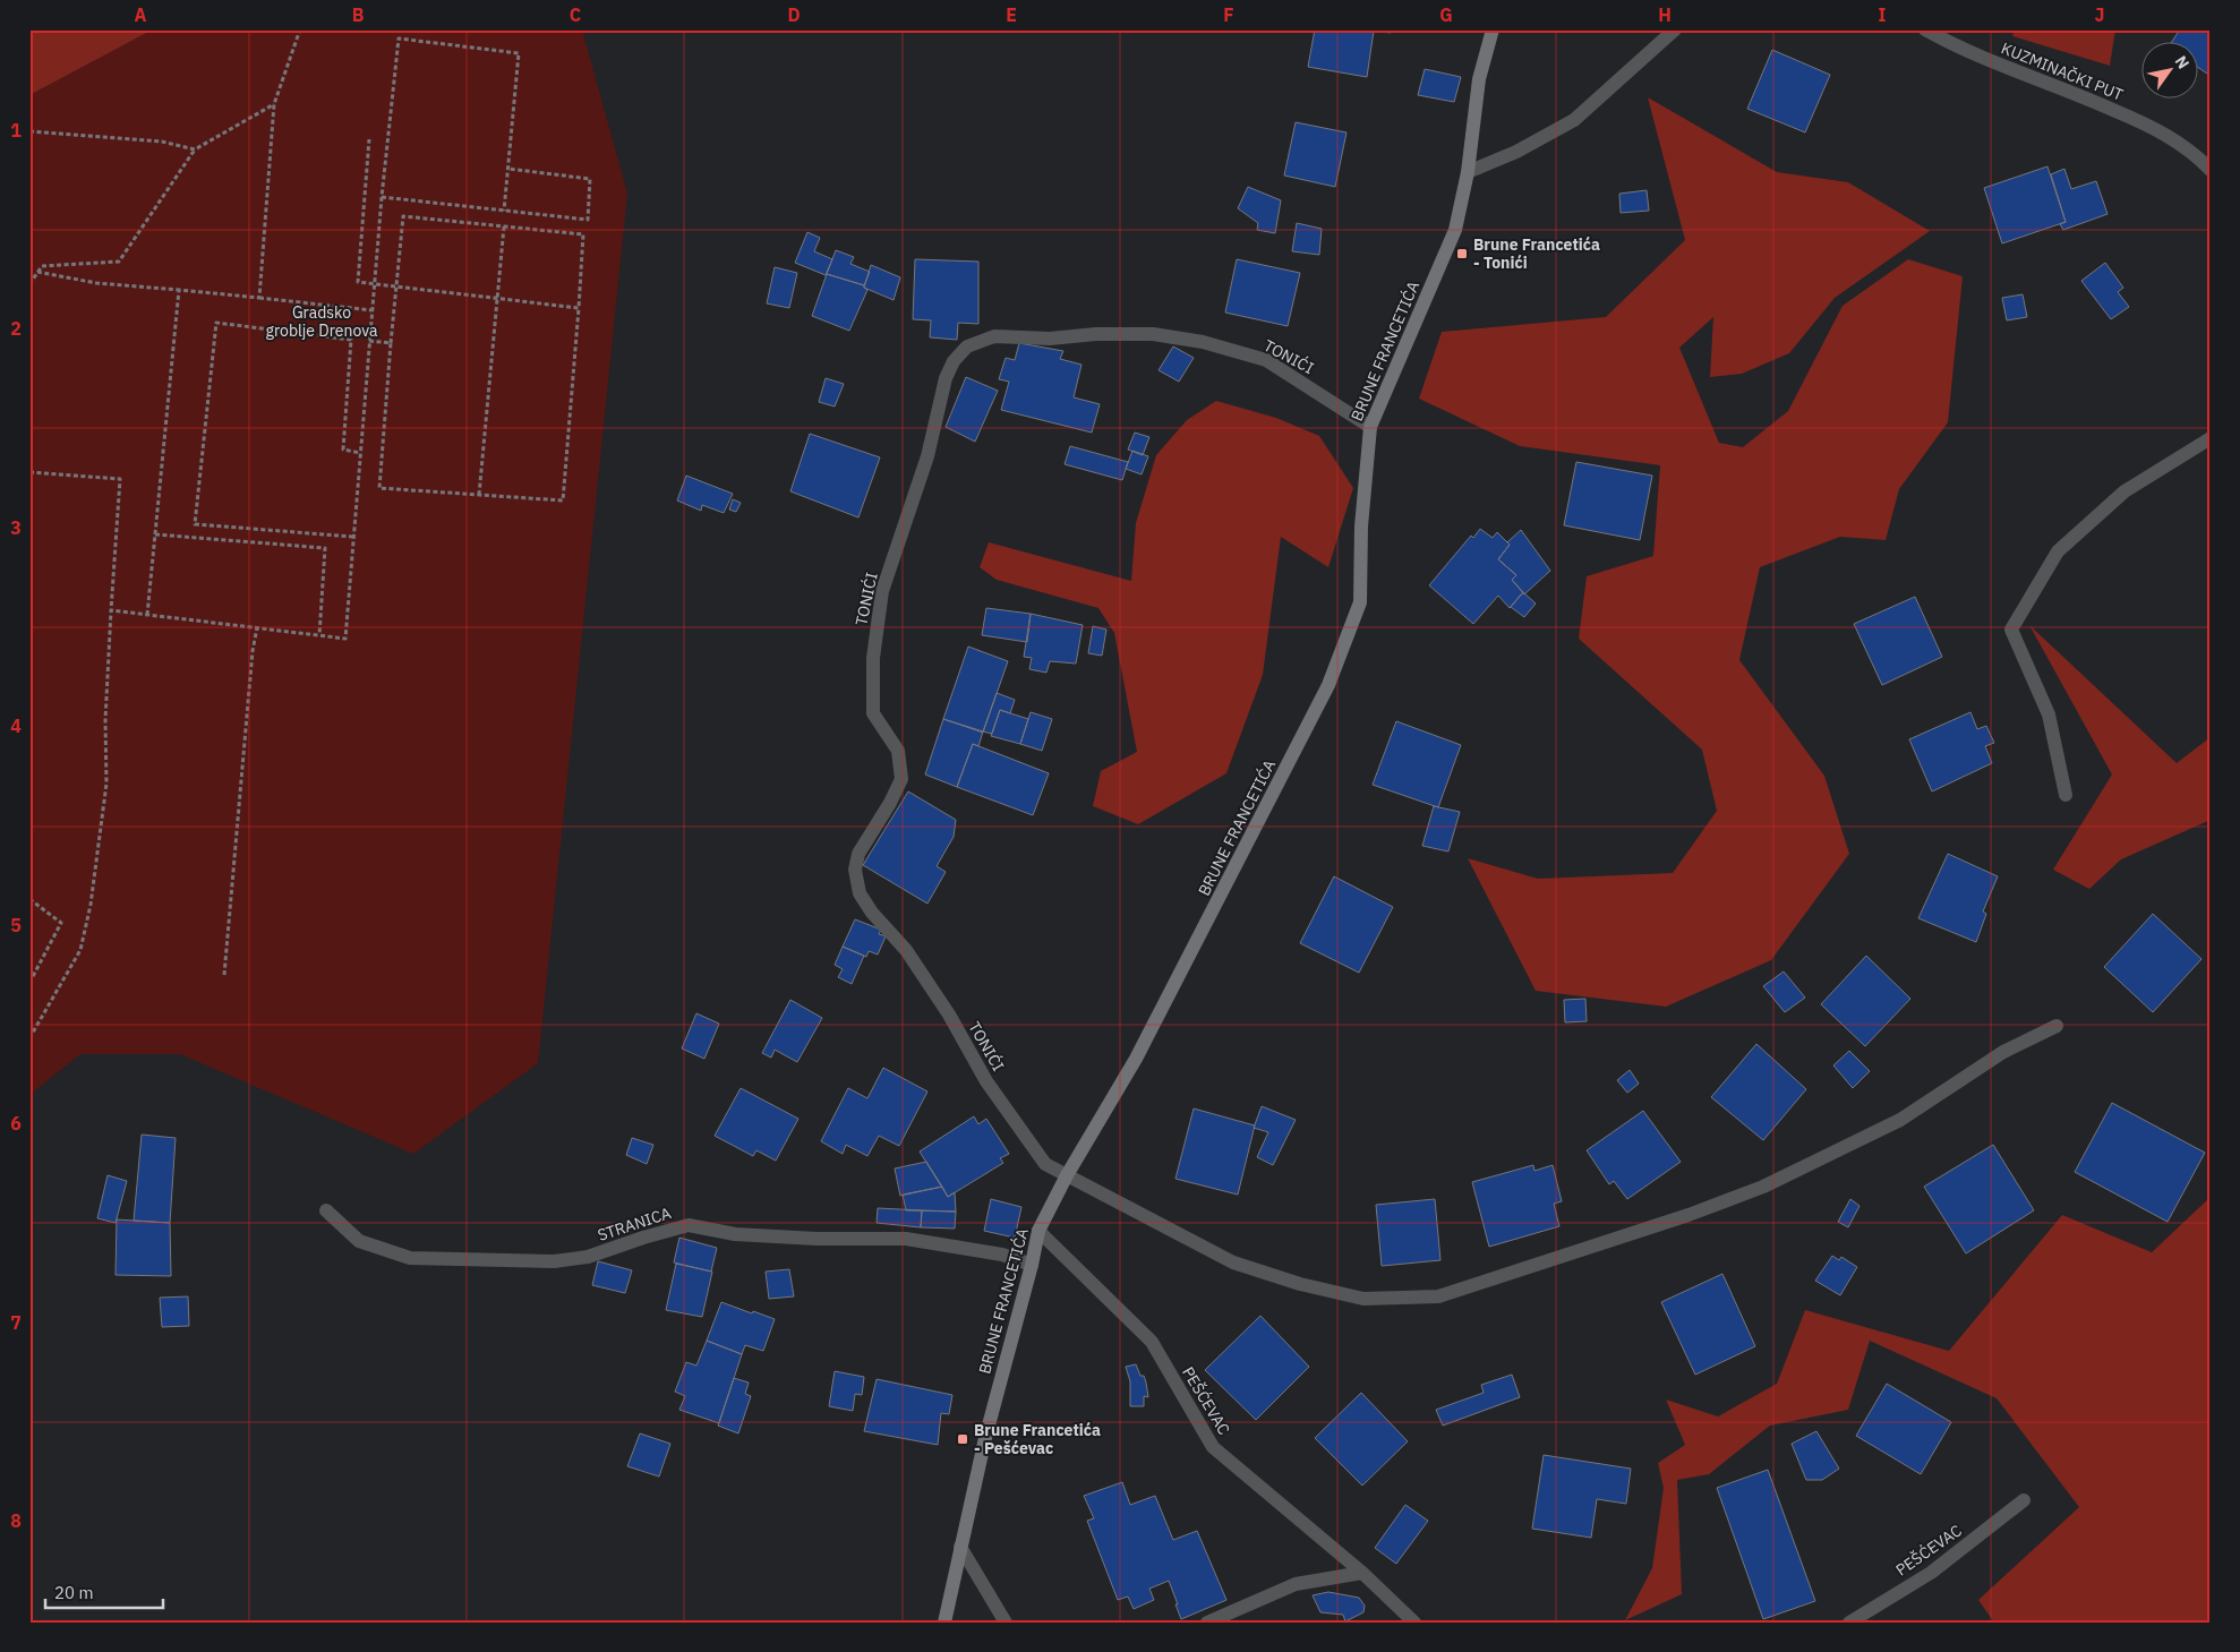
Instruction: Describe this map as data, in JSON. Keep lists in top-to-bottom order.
{
  "streets": {
    "street": [
      "KUZMINAČKI PUT",
      "BRUNE FRANCETIĆA",
      "TONIĆI",
      "STRANICA",
      "PEŠĆEVAC"
    ]
  },
  "crossings": [
    ["BRUNE FRANCETIĆA", "TONIĆI"],
    ["BRUNE FRANCETIĆA", "STRANICA"],
    ["BRUNE FRANCETIĆA", "PEŠĆEVAC"]
  ],
  "parks": ["Gradsko groblje Drenova"],
  "places": {
    "transit": ["Brune Francetića - Tonići", "Brune Francetića - Pešćevac"]
  },
  "scale_bar": "20 m",
  "north": "top right",
  "grid": {
    "columns": [
      "A",
      "B",
      "C",
      "D",
      "E",
      "F",
      "G",
      "H",
      "I",
      "J"
    ],
    "rows": [
      "1",
      "2",
      "3",
      "4",
      "5",
      "6",
      "7",
      "8"
    ]
  }
}
